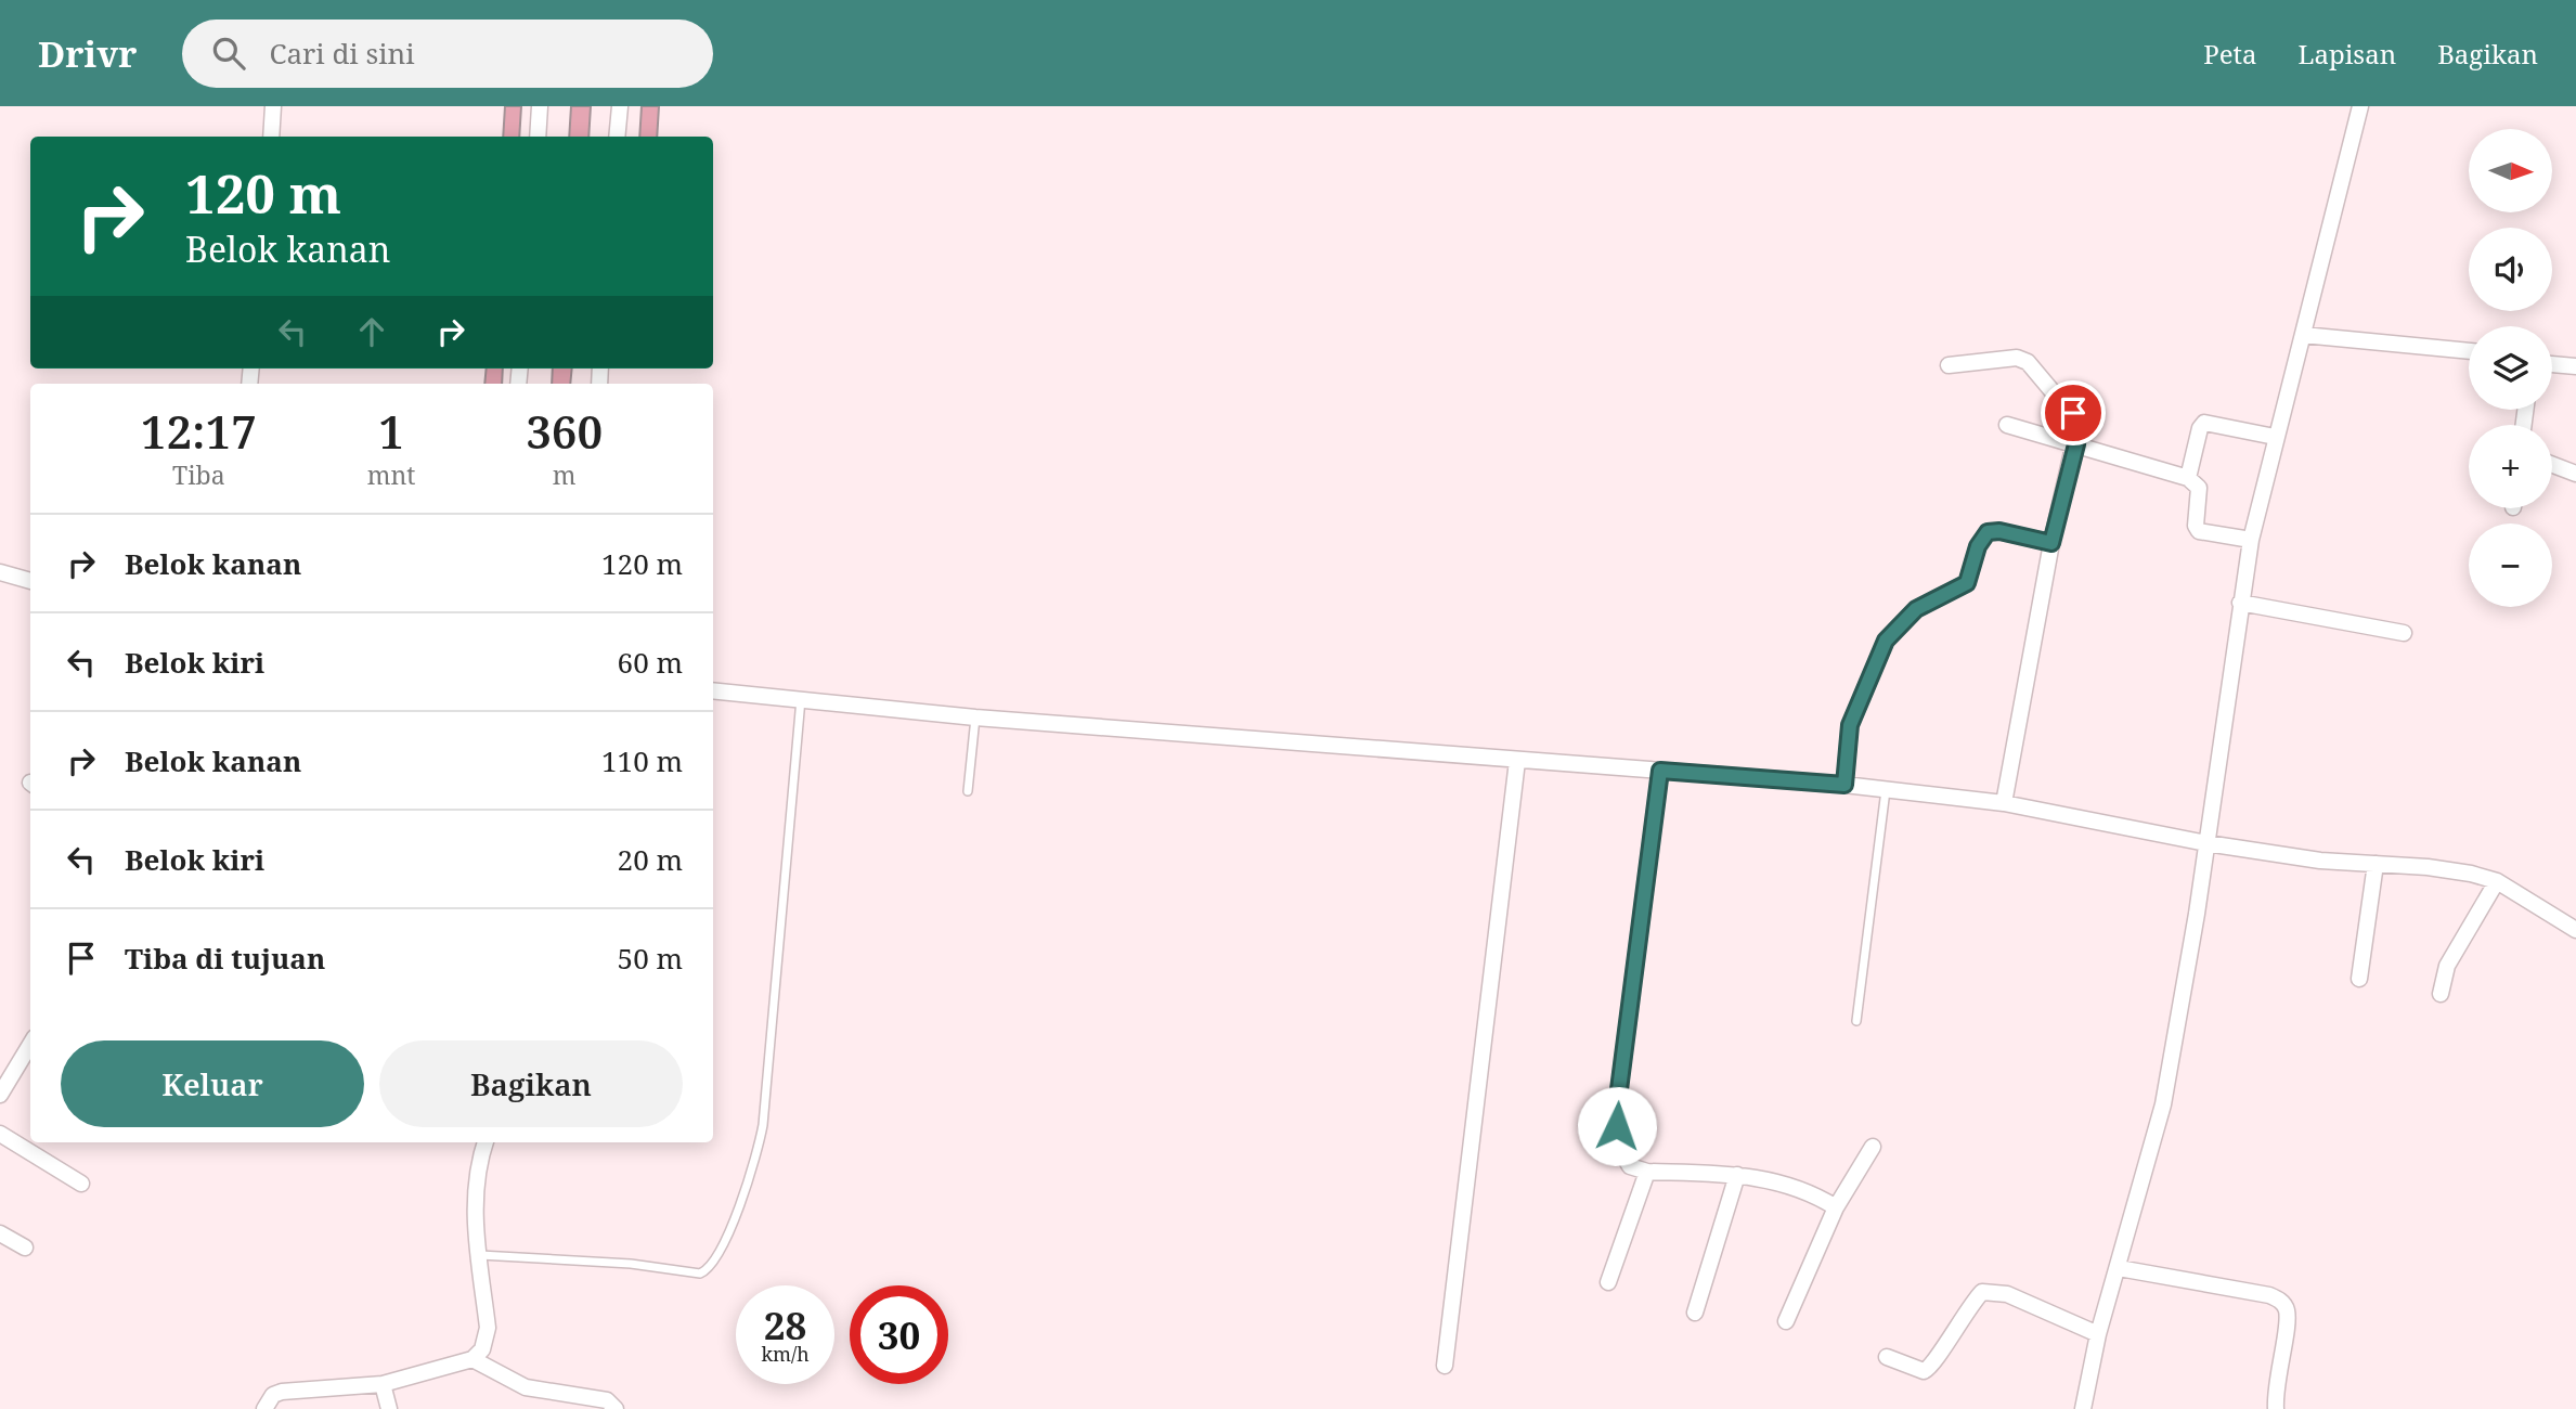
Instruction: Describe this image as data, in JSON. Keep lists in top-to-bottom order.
{
  "north": "right",
  "page": {
    "header": "Drivr",
    "search": "Cari di sini",
    "nav": ["Peta", "Lapisan", "Bagikan"],
    "map_buttons": ["+", "−"],
    "turn": ["120 m", "Belok kanan"],
    "eta": [
      "12:17",
      "Tiba",
      "1",
      "mnt",
      "360",
      "m"
    ],
    "list": [
      {
        "name": "Belok kanan",
        "value": "120 m"
      },
      {
        "name": "Belok kiri",
        "value": "60 m"
      },
      {
        "name": "Belok kanan",
        "value": "110 m"
      },
      {
        "name": "Belok kiri",
        "value": "20 m"
      },
      {
        "name": "Tiba di tujuan",
        "value": "50 m"
      }
    ],
    "buttons": ["Keluar", "Bagikan"],
    "speed": "28 km/h",
    "limit": "30"
  }
}
